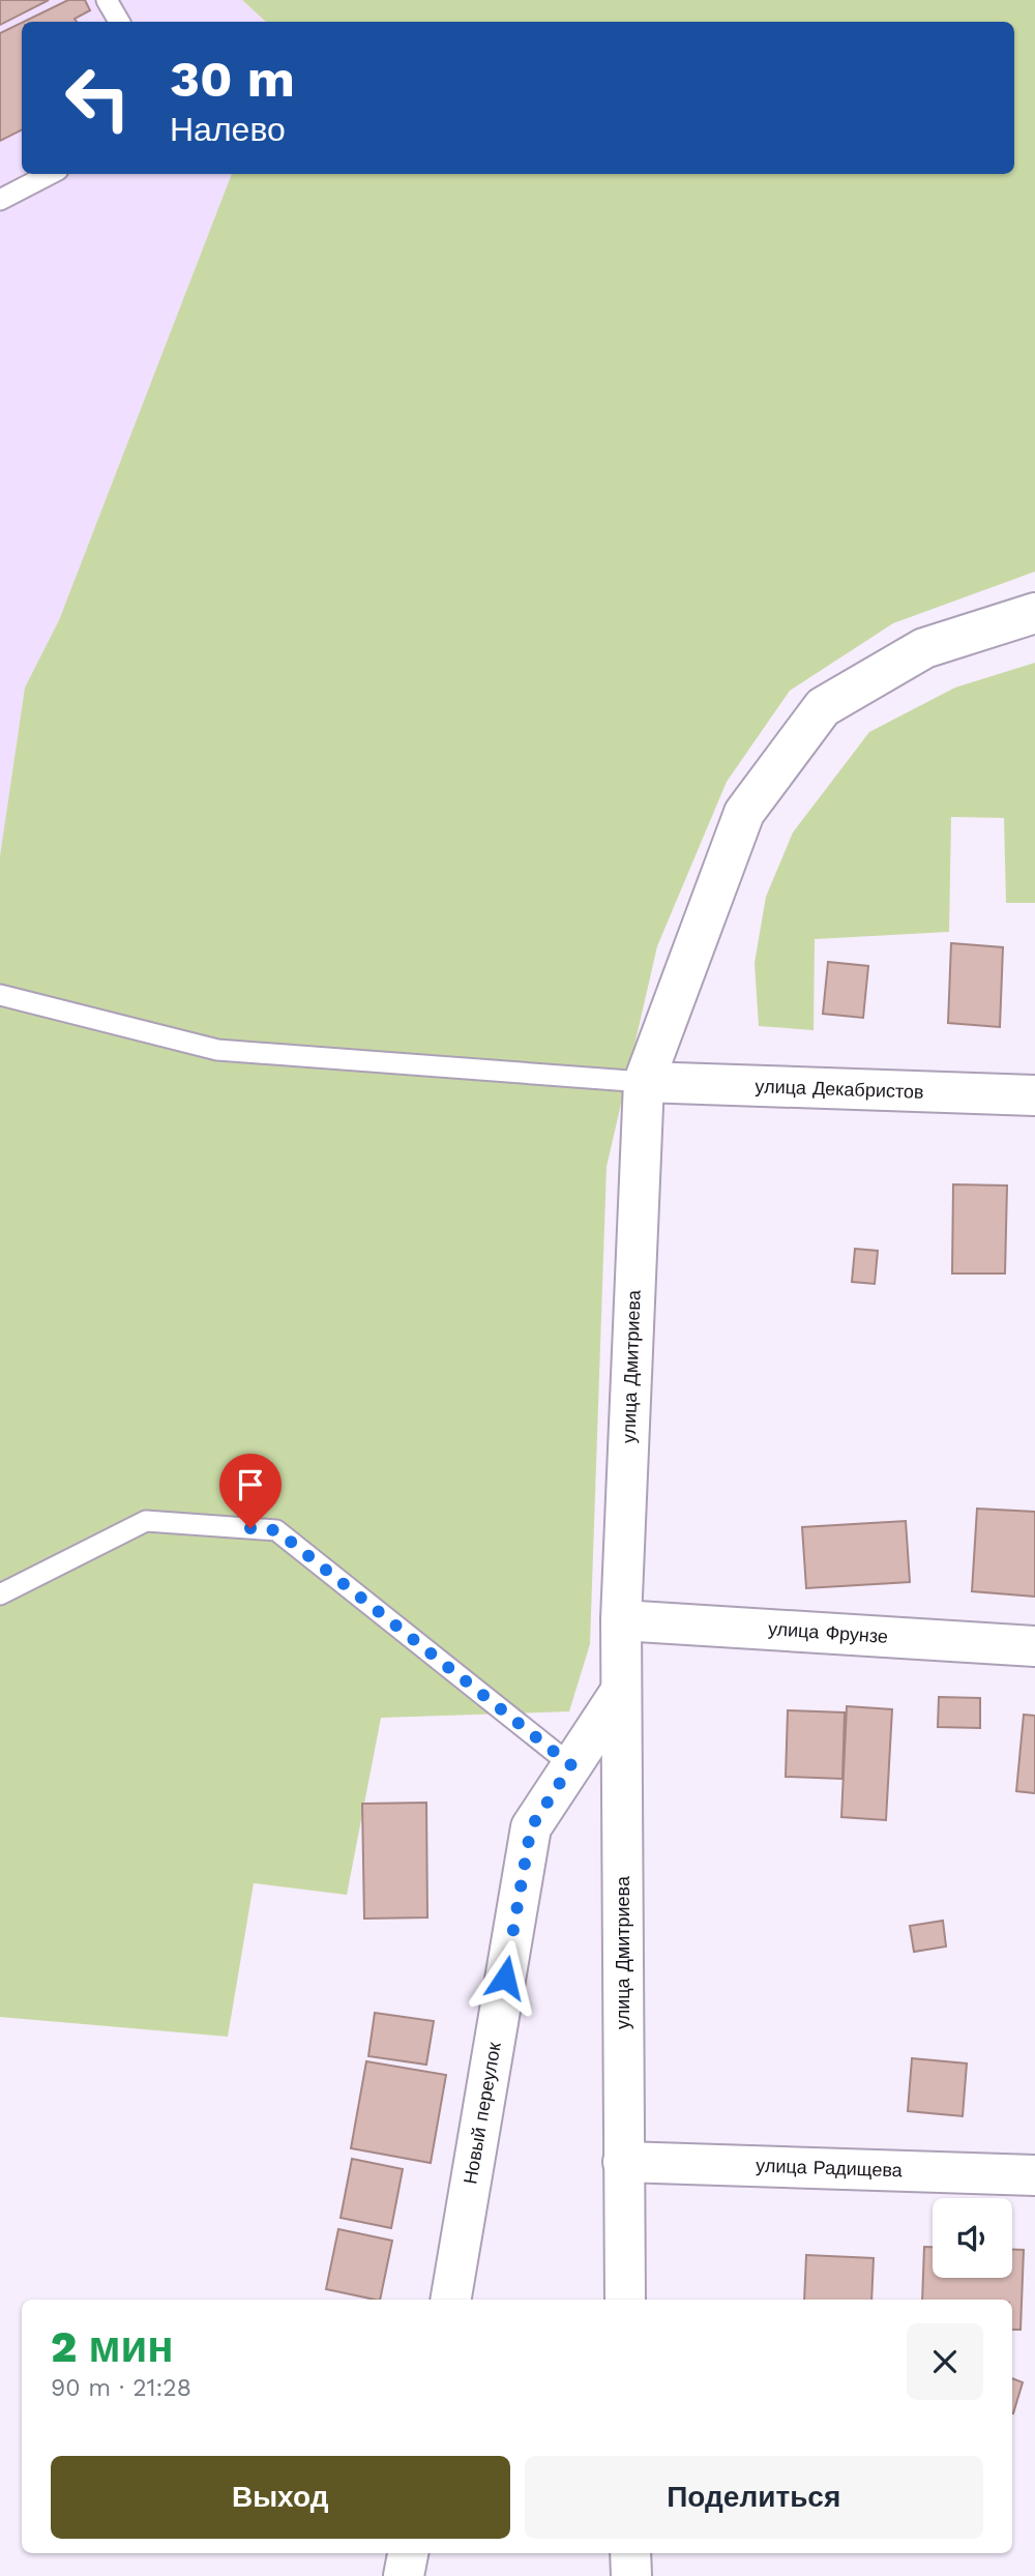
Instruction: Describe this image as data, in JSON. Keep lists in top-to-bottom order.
{
  "streets": {
    "street": [
      "улица Декабристов",
      "улица Дмитриева",
      "улица Фрунзе",
      "Новый переулок",
      "улица Радищева"
    ]
  },
  "crossings": [
    ["улица Декабристов", "улица Дмитриева"],
    ["улица Дмитриева", "улица Фрунзе"],
    ["улица Дмитриева", "Новый переулок"],
    ["улица Дмитриева", "улица Радищева"]
  ],
  "page": {
    "turn": ["30 m", "Налево"],
    "heading": ["2 мин", "90 m · 21:28"],
    "buttons": ["Выход", "Поделиться"]
  }
}
